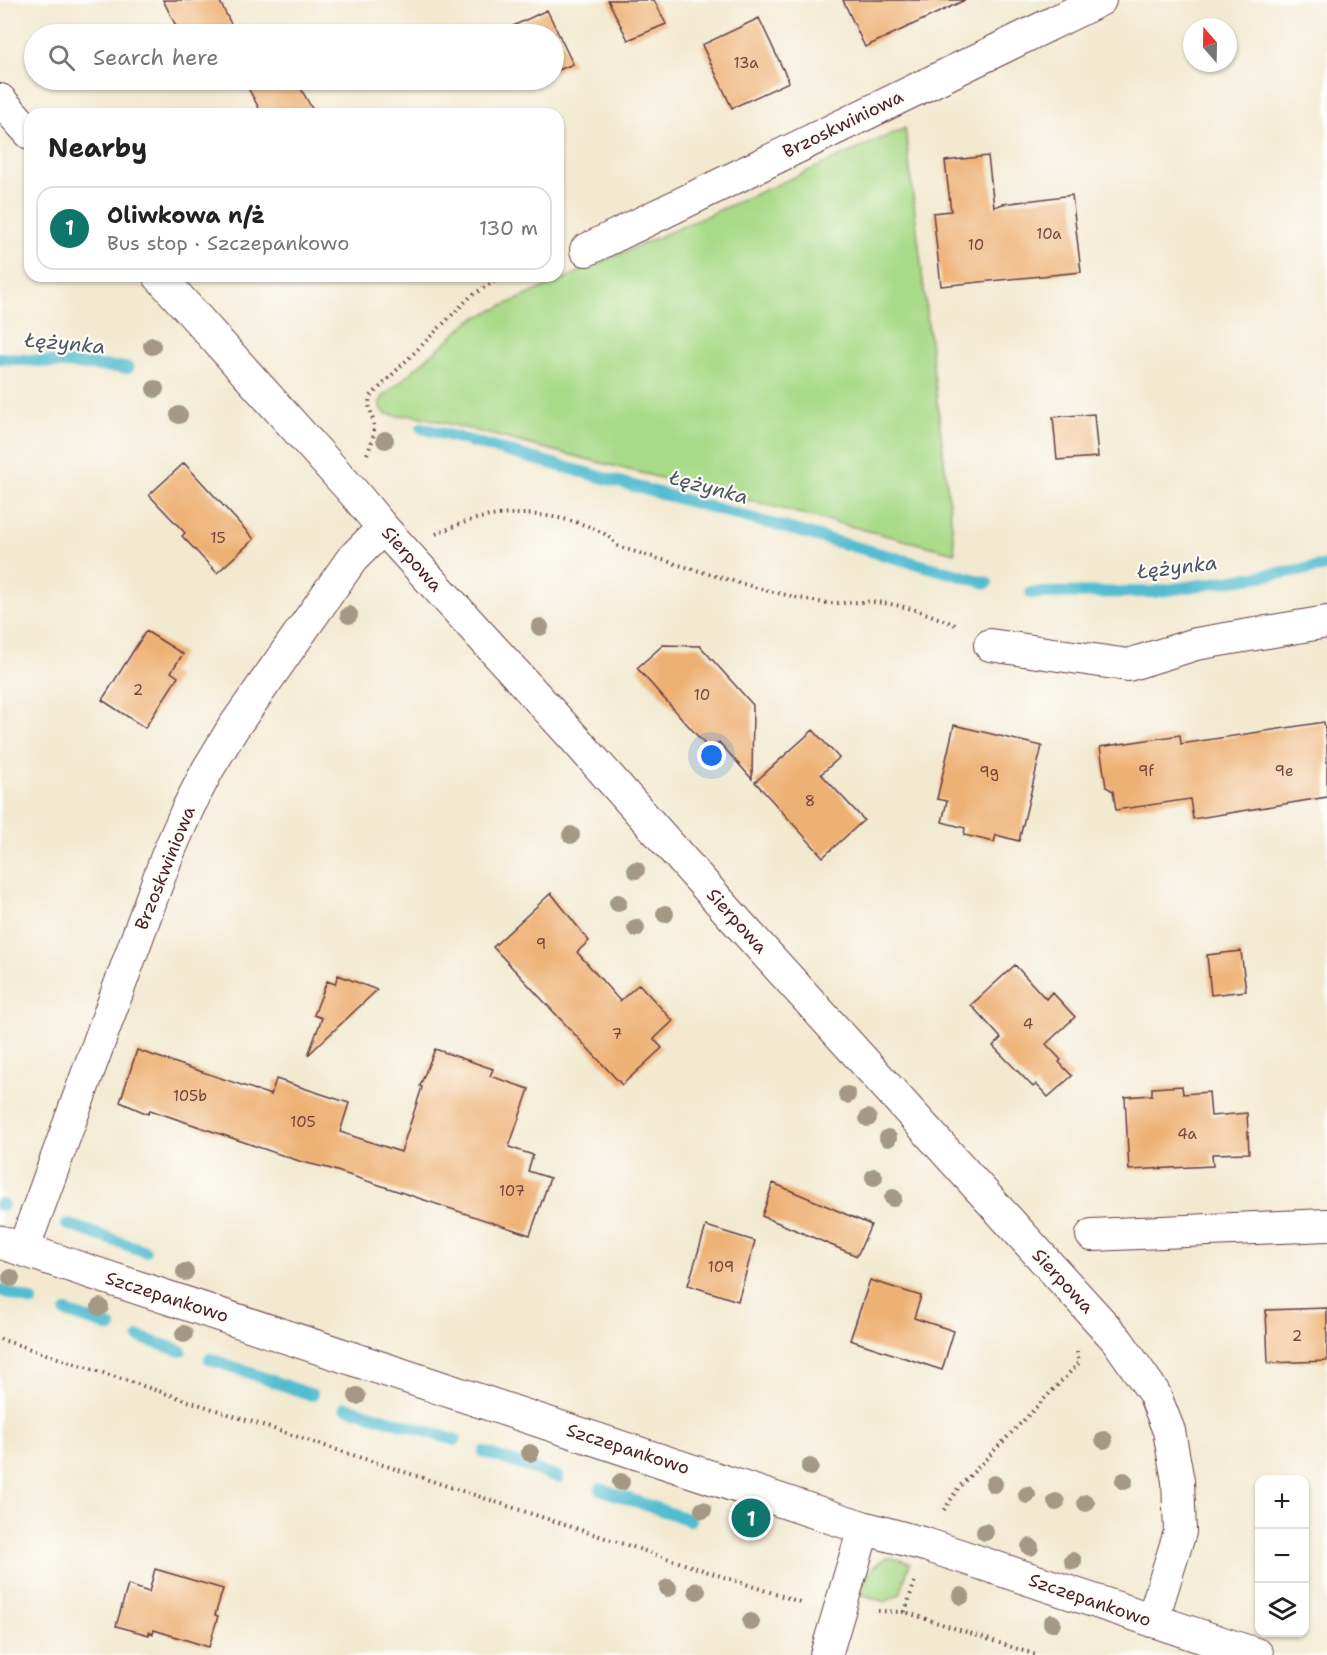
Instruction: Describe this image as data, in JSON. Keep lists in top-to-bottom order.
{
  "streets": {
    "street": ["Brzoskwiniowa", "Sierpowa", "Szczepankowo"]
  },
  "crossings": [
    ["Brzoskwiniowa", "Sierpowa"],
    ["Brzoskwiniowa", "Szczepankowo"],
    ["Sierpowa", "Szczepankowo"]
  ],
  "water": ["Łężynka"],
  "house_numbers": [
    "13a",
    "10a",
    "10",
    "15",
    "2",
    "10",
    "9f",
    "9e",
    "9g",
    "8",
    "9",
    "4",
    "7",
    "105b",
    "105",
    "4a",
    "107",
    "109",
    "2"
  ],
  "north": "top",
  "page": {
    "search": "Search here",
    "heading": "Nearby",
    "list": [
      {
        "mark": "1",
        "name": "Oliwkowa n/ż",
        "note": "Bus stop · Szczepankowo",
        "value": "130 m"
      }
    ],
    "map_buttons": ["+", "−"],
    "pins": "1"
  }
}
